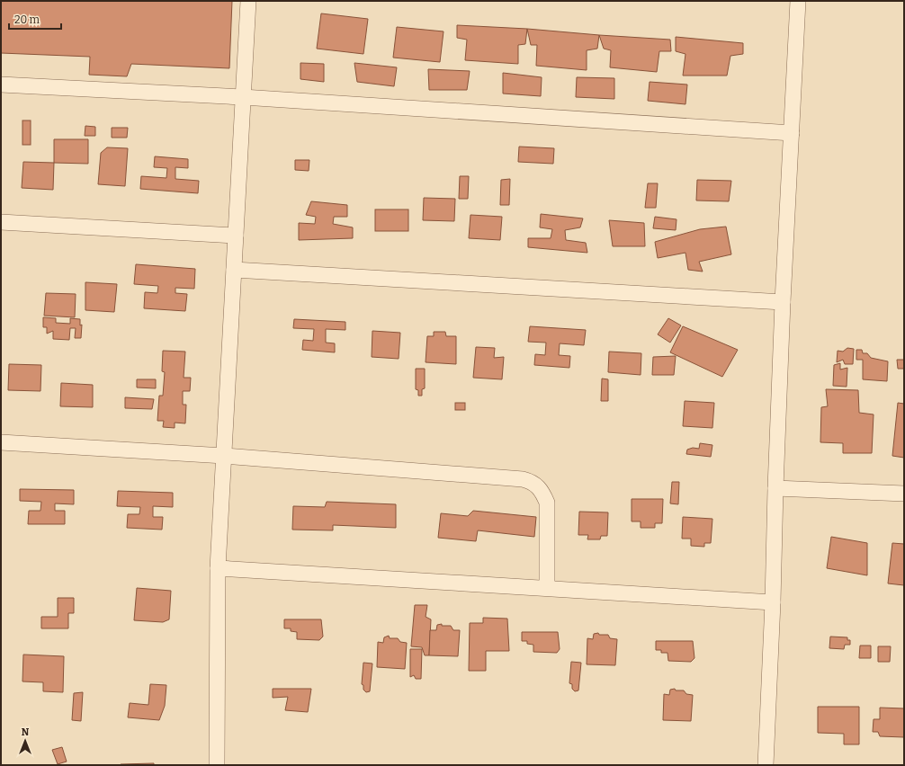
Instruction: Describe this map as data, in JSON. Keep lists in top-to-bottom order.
{
  "scale_bar": "20 m",
  "north": "top"
}
